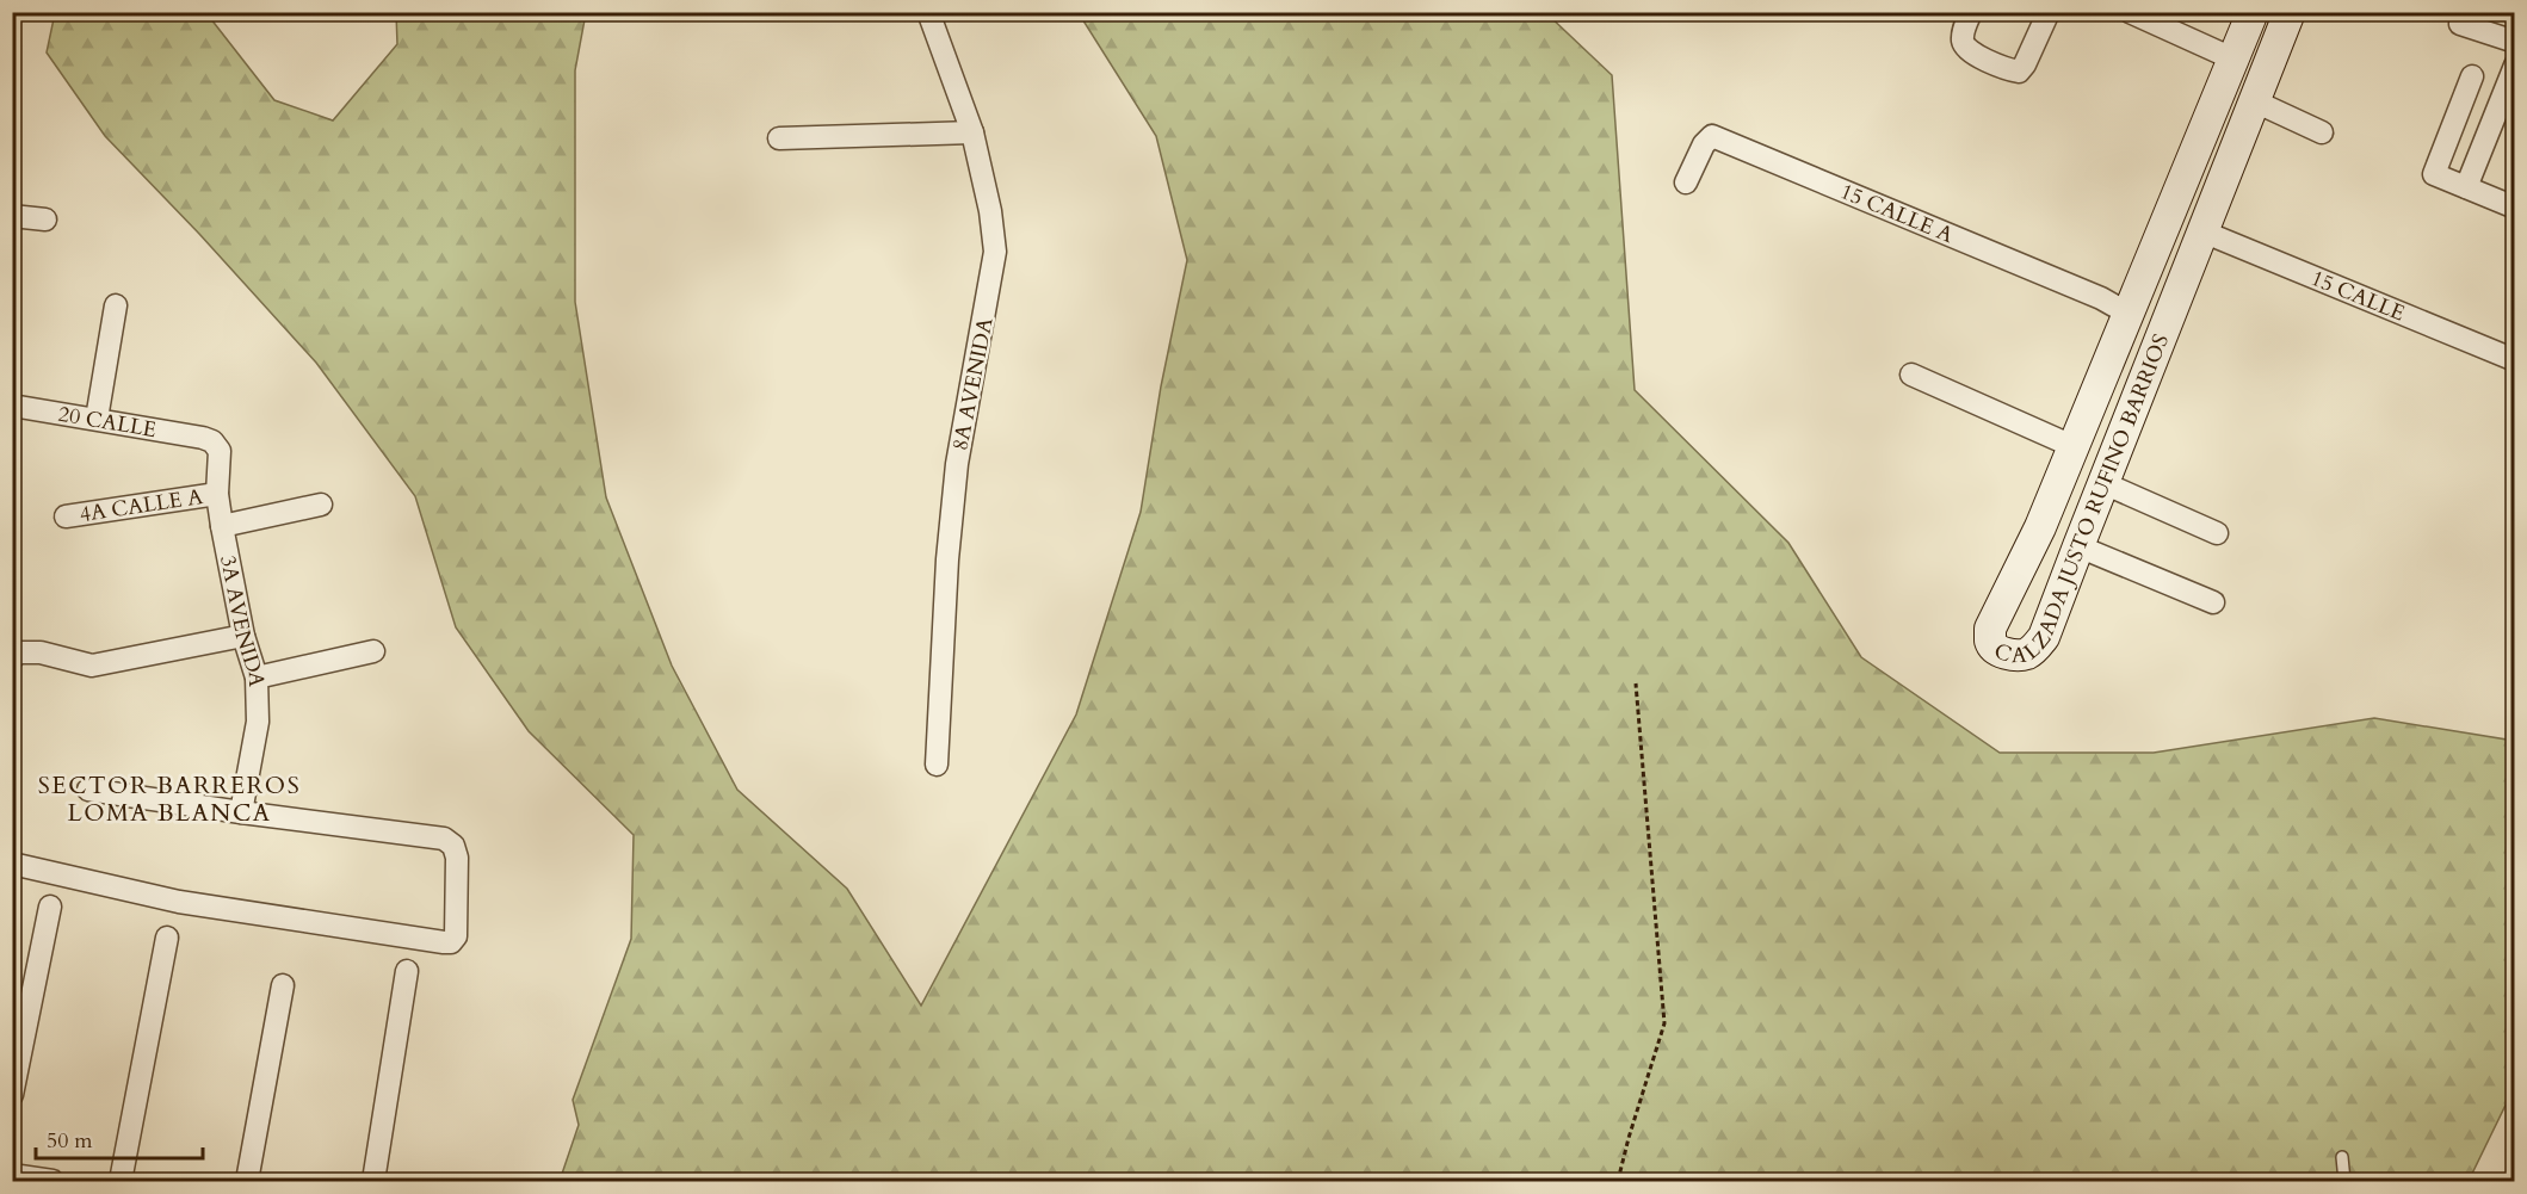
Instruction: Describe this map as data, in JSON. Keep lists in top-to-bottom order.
{
  "streets": {
    "street": [
      "15 CALLE A",
      "15 CALLE",
      "8A AVENIDA",
      "20 CALLE",
      "CALZADA JUSTO RUFINO BARRIOS",
      "4A CALLE A",
      "3A AVENIDA"
    ]
  },
  "crossings": [
    ["15 CALLE A", "CALZADA JUSTO RUFINO BARRIOS"],
    ["15 CALLE", "CALZADA JUSTO RUFINO BARRIOS"],
    ["20 CALLE", "3A AVENIDA"],
    ["4A CALLE A", "3A AVENIDA"]
  ],
  "districts": ["SECTOR BARREROS LOMA BLANCA"],
  "scale_bar": "50 m"
}
